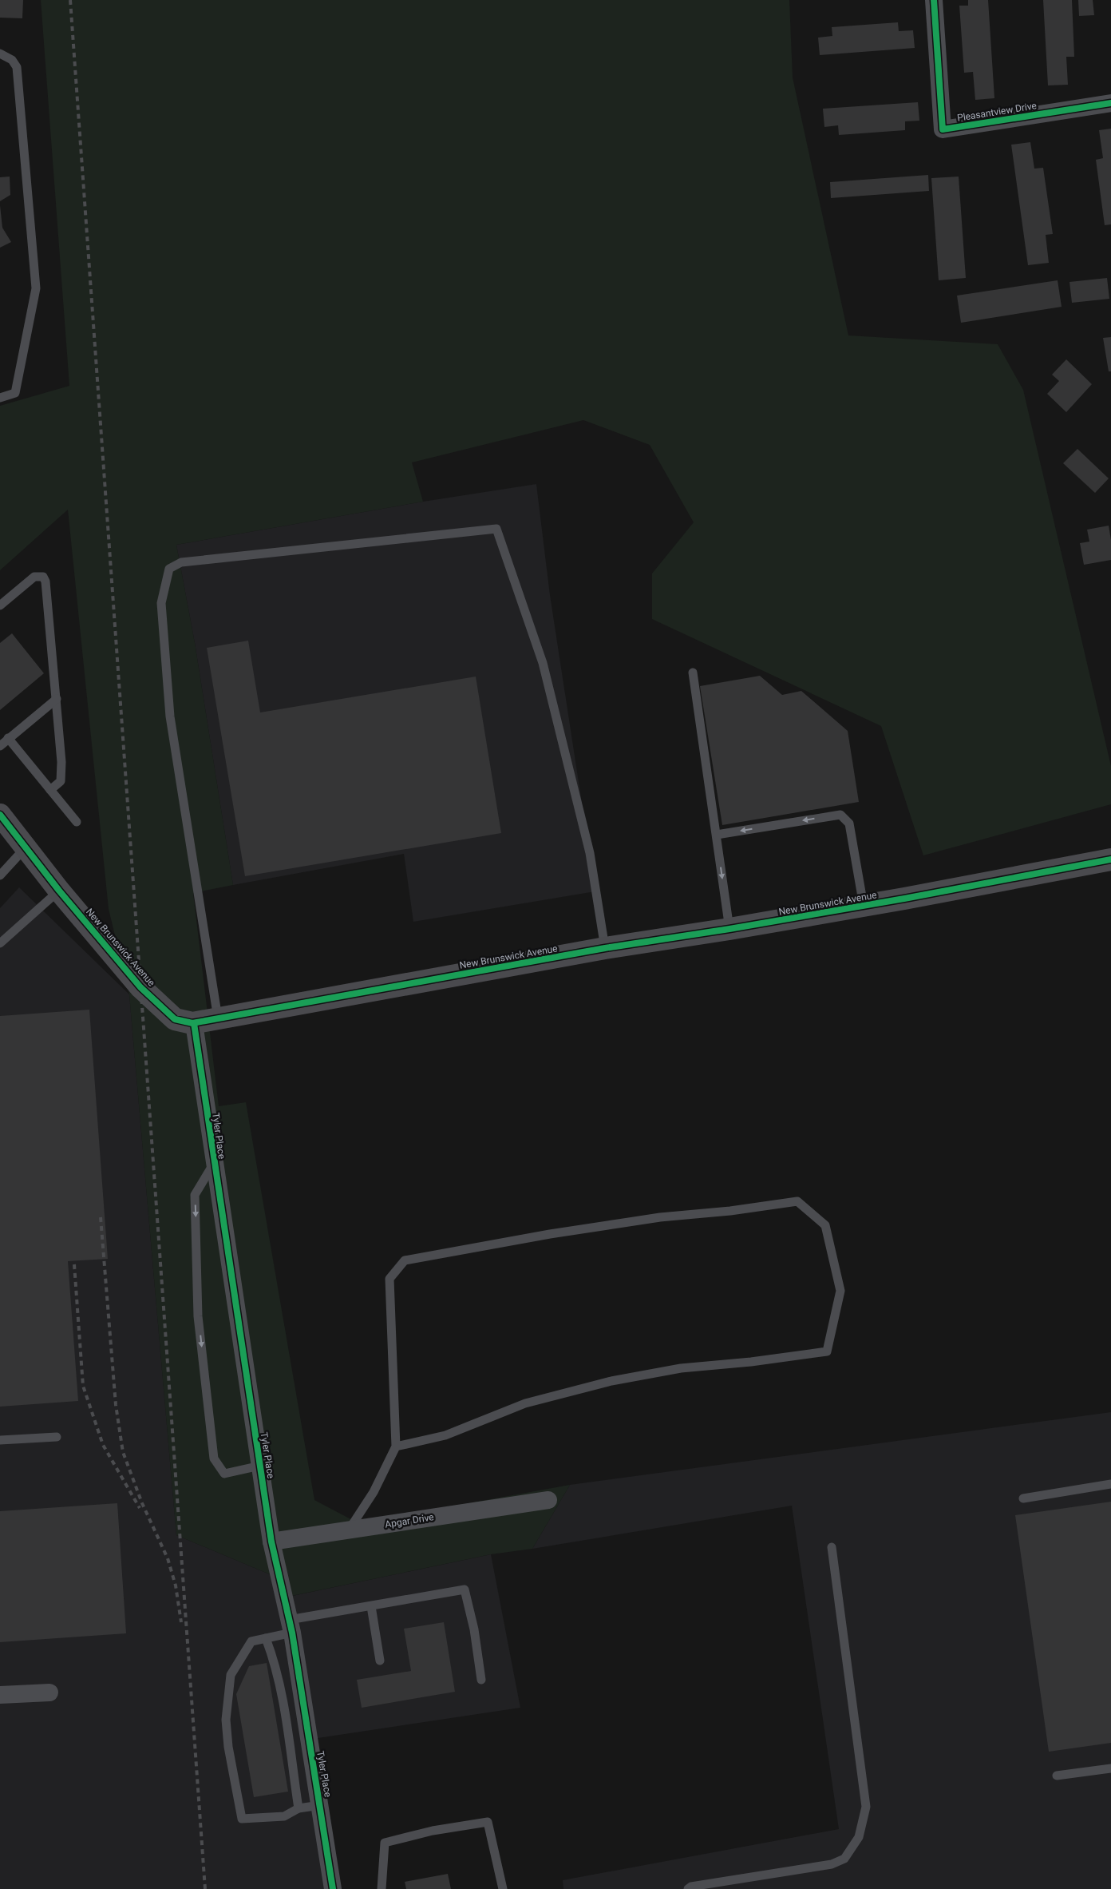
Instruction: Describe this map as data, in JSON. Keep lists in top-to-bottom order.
{
  "streets": {
    "street": [
      "Pleasantview Drive",
      "New Brunswick Avenue",
      "Tyler Place",
      "Apgar Drive"
    ]
  },
  "crossings": [
    ["New Brunswick Avenue", "Tyler Place"],
    ["Tyler Place", "Apgar Drive"]
  ]
}
